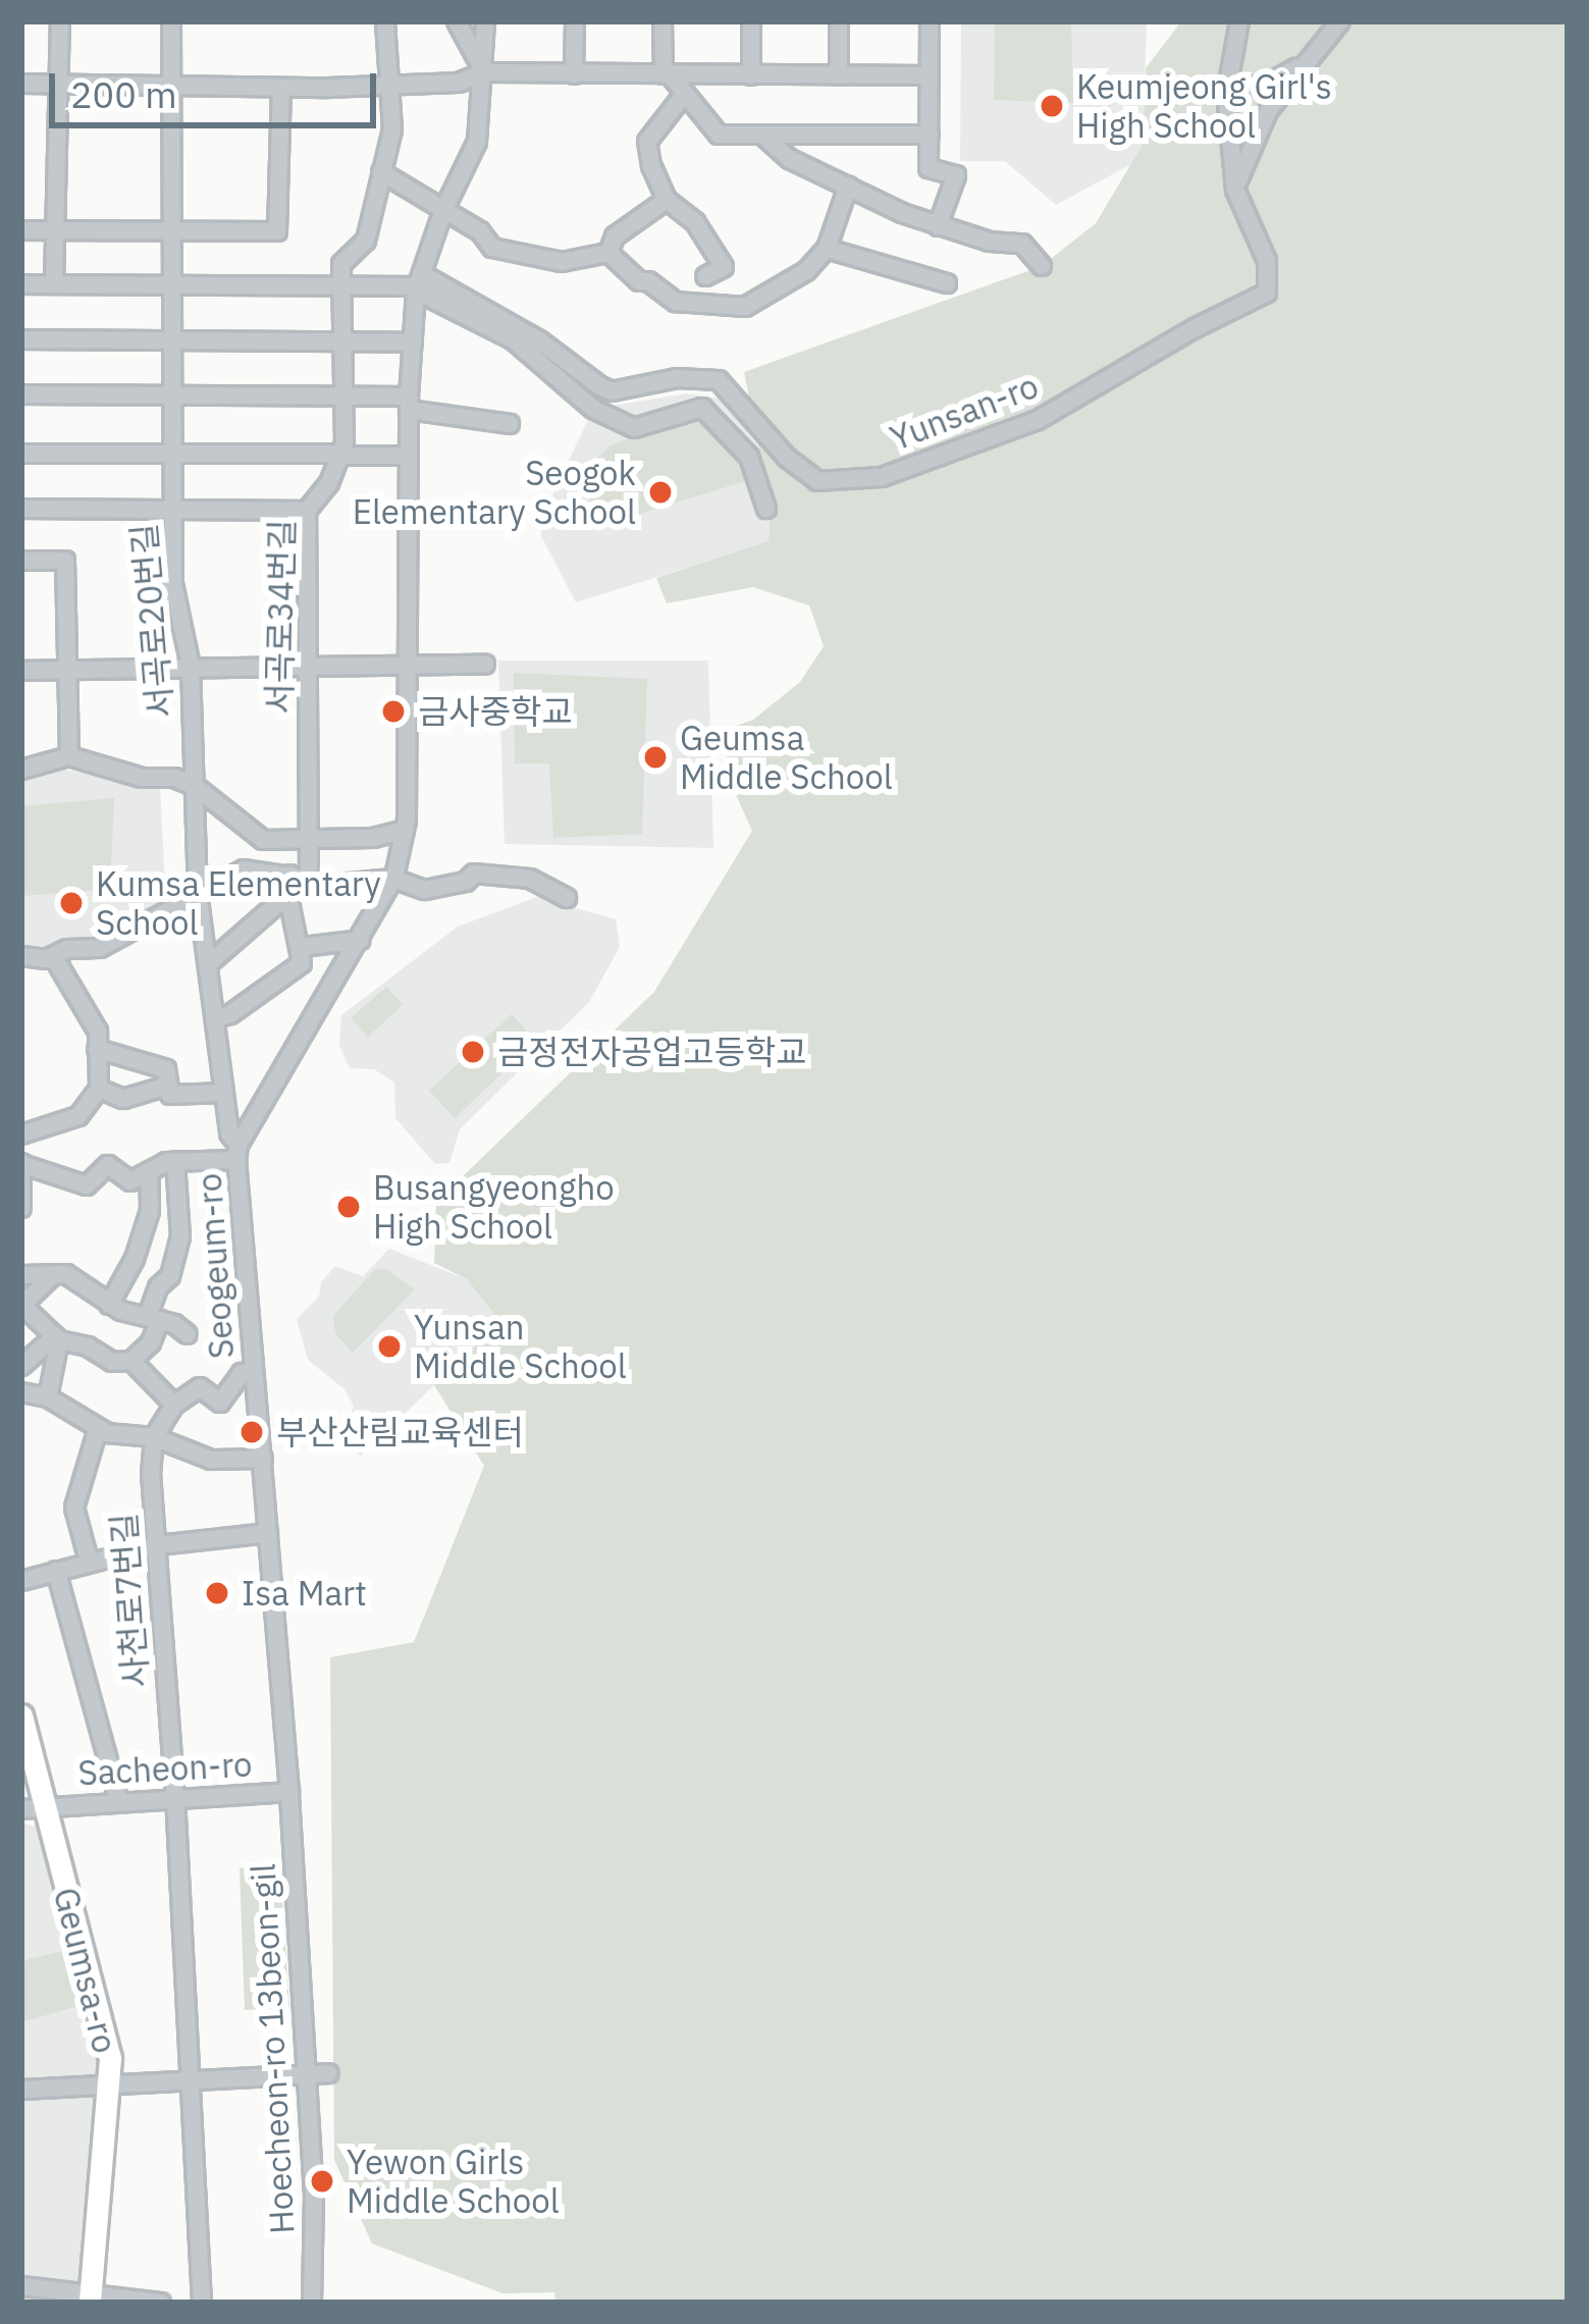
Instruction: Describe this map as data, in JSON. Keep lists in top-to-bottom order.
{
  "streets": {
    "main road": ["Geumsa-ro"],
    "street": [
      "Yunsan-ro",
      "서곡로34번길",
      "서곡로20번길",
      "Seogeum-ro",
      "사천로7번길",
      "Sacheon-ro",
      "Hoecheon-ro 13beon-gil"
    ]
  },
  "crossings": [
    ["Yunsan-ro", "Seogeum-ro"],
    ["서곡로20번길", "Seogeum-ro"],
    ["Seogeum-ro", "Sacheon-ro"],
    ["Seogeum-ro", "Hoecheon-ro 13beon-gil"],
    ["사천로7번길", "Sacheon-ro"],
    ["Sacheon-ro", "Geumsa-ro"],
    ["Sacheon-ro", "Hoecheon-ro 13beon-gil"]
  ],
  "places": [
    "Keumjeong Girl's High School",
    "Seogok Elementary School",
    "금사중학교",
    "Geumsa Middle School",
    "Kumsa Elementary School",
    "금정전자공업고등학교",
    "Busangyeongho High School",
    "Yunsan Middle School",
    "부산산림교육센터",
    "Isa Mart",
    "Yewon Girls Middle School"
  ],
  "scale_bar": "200 m"
}
